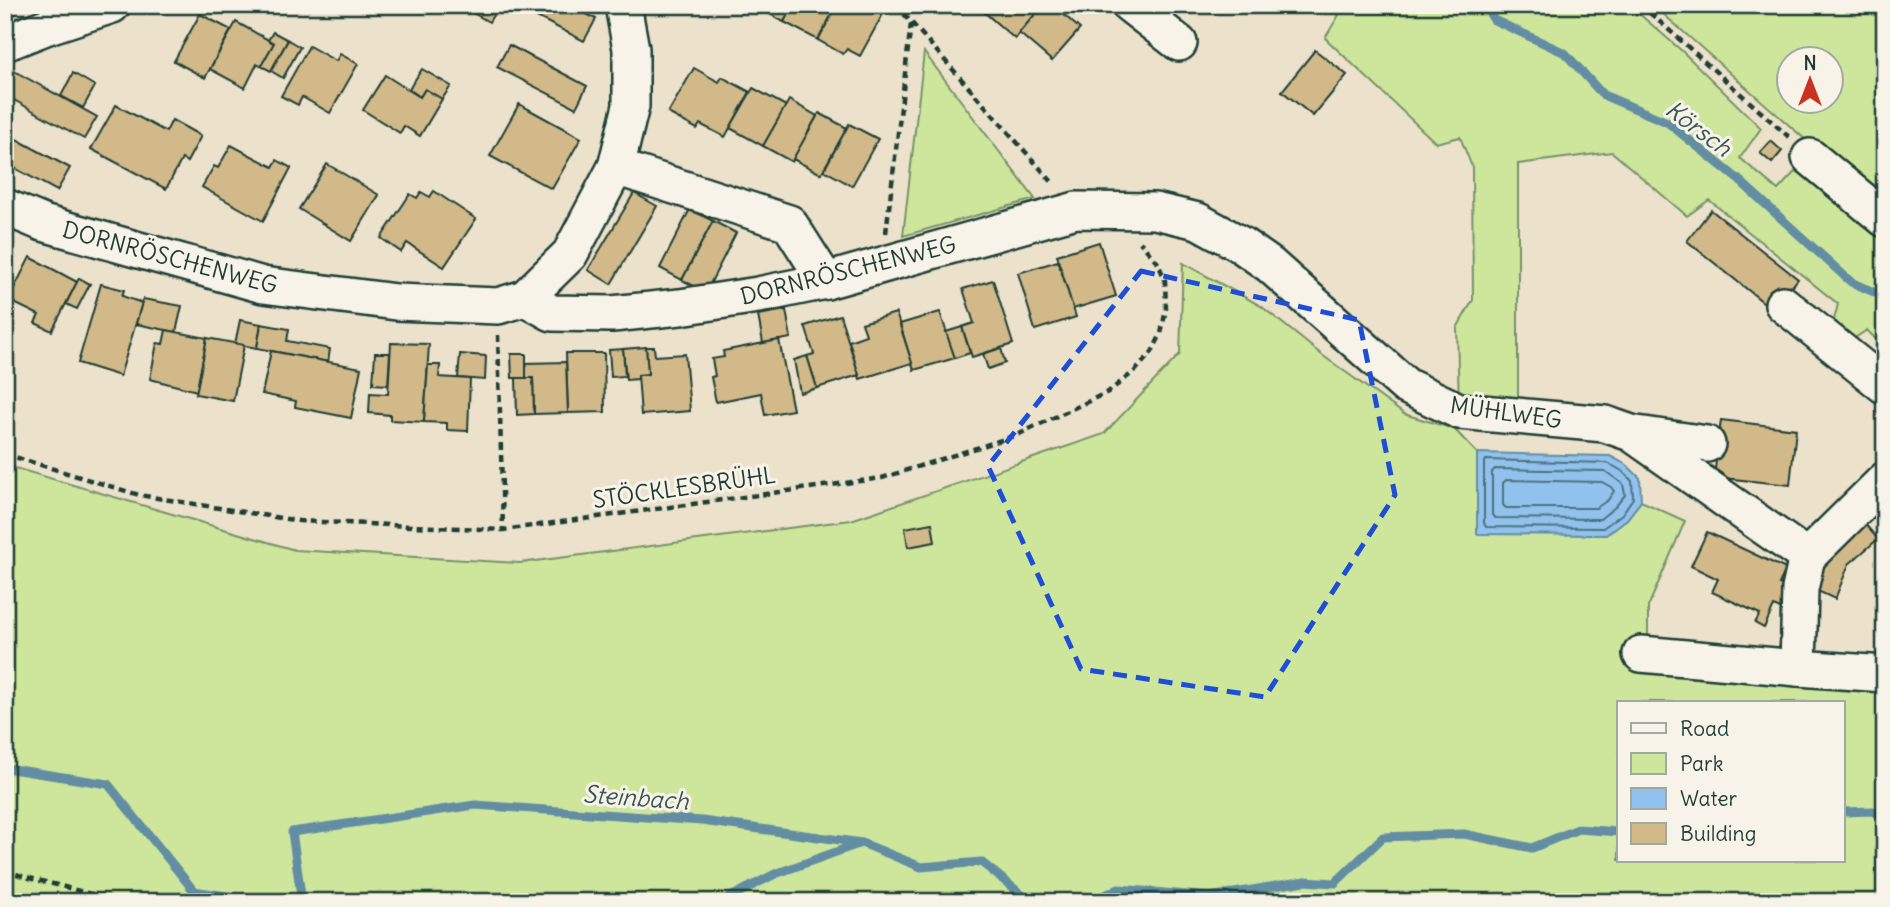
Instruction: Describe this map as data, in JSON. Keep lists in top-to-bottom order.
{
  "streets": {
    "street": ["DORNRÖSCHENWEG", "MÜHLWEG"],
    "path": ["STÖCKLESBRÜHL"]
  },
  "crossings": [
    ["DORNRÖSCHENWEG", "MÜHLWEG"]
  ],
  "water": ["Körsch", "Steinbach"],
  "legend": [
    "Road",
    "Park",
    "Water",
    "Building"
  ],
  "north": "top"
}
